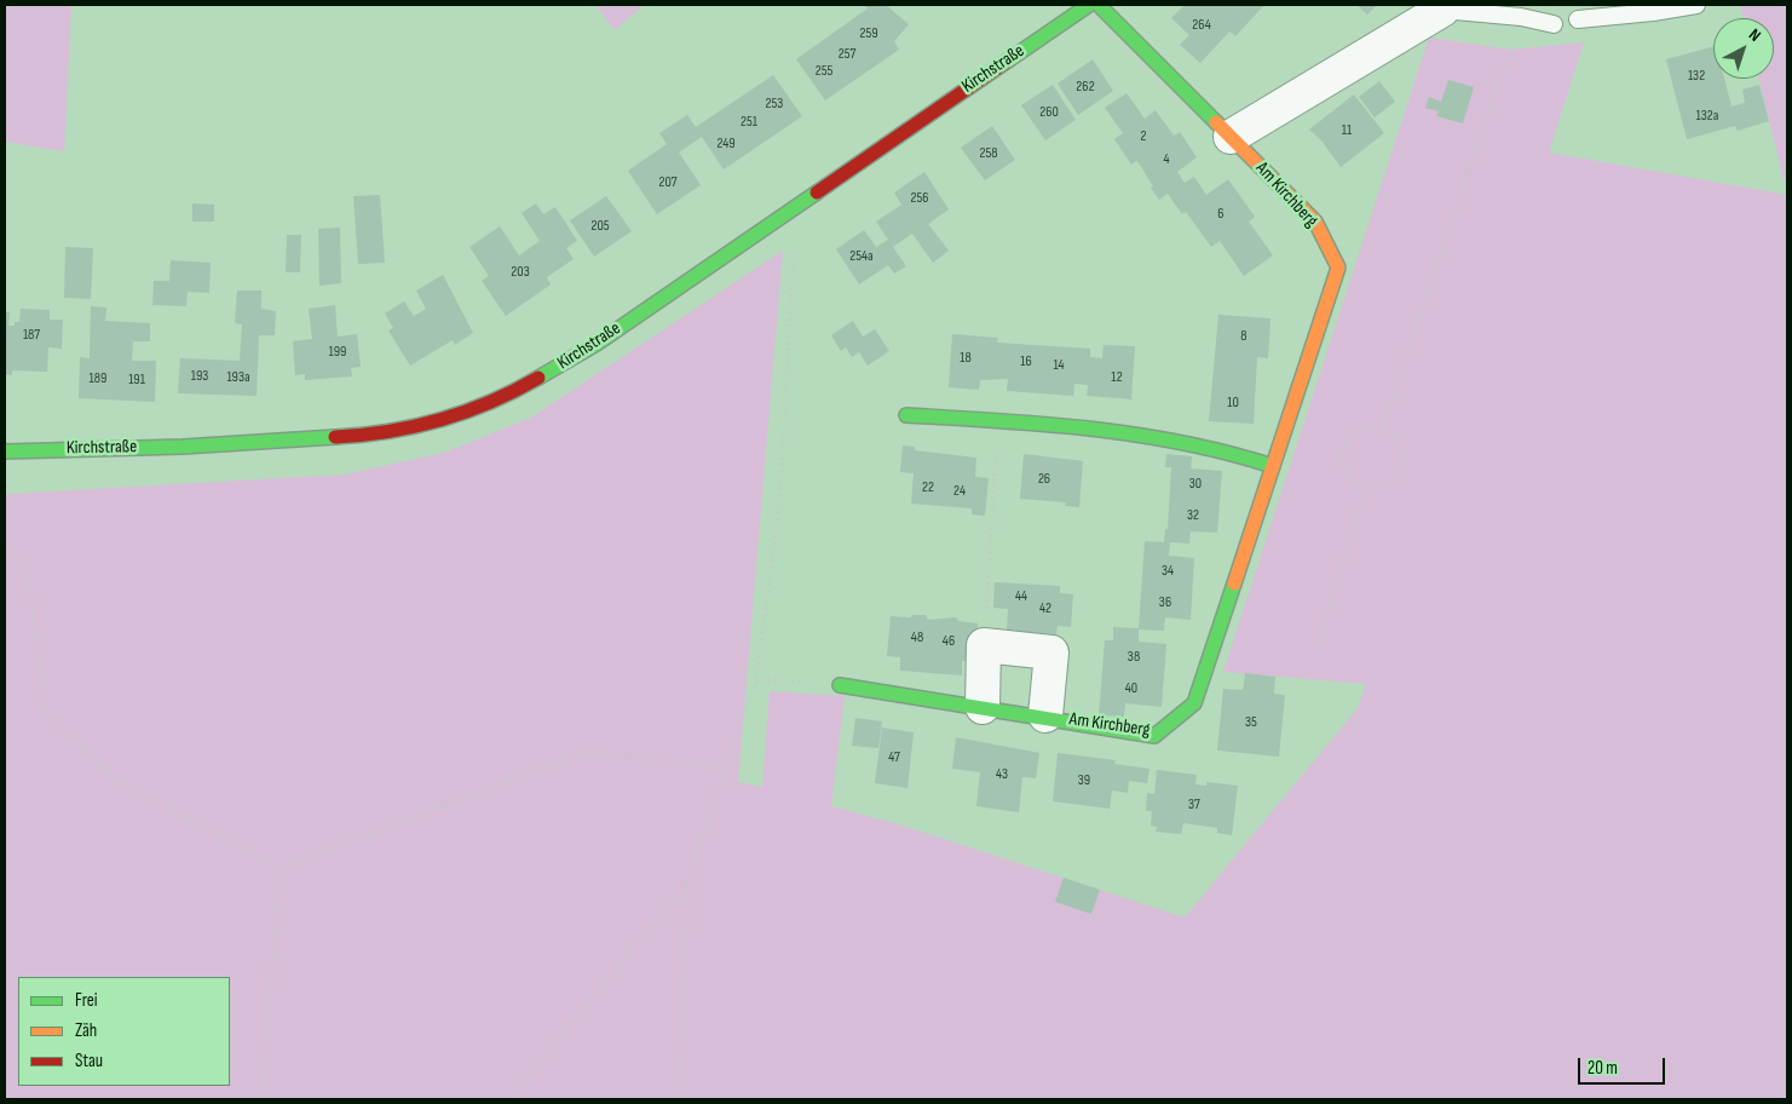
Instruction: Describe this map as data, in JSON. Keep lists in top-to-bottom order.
{
  "streets": {
    "street": ["Kirchstraße", "Am Kirchberg"]
  },
  "house_numbers": [
    "264",
    "259",
    "257",
    "255",
    "132",
    "262",
    "253",
    "260",
    "132a",
    "251",
    "11",
    "2",
    "249",
    "258",
    "4",
    "207",
    "256",
    "6",
    "205",
    "254a",
    "203",
    "187",
    "8",
    "199",
    "18",
    "16",
    "14",
    "193",
    "193a",
    "12",
    "189",
    "191",
    "10",
    "26",
    "30",
    "22",
    "24",
    "32",
    "34",
    "44",
    "36",
    "42",
    "48",
    "46",
    "38",
    "40",
    "35",
    "47",
    "43",
    "39",
    "37"
  ],
  "legend": ["Frei", "Zäh", "Stau"],
  "scale_bar": "20 m",
  "north": "top right"
}
